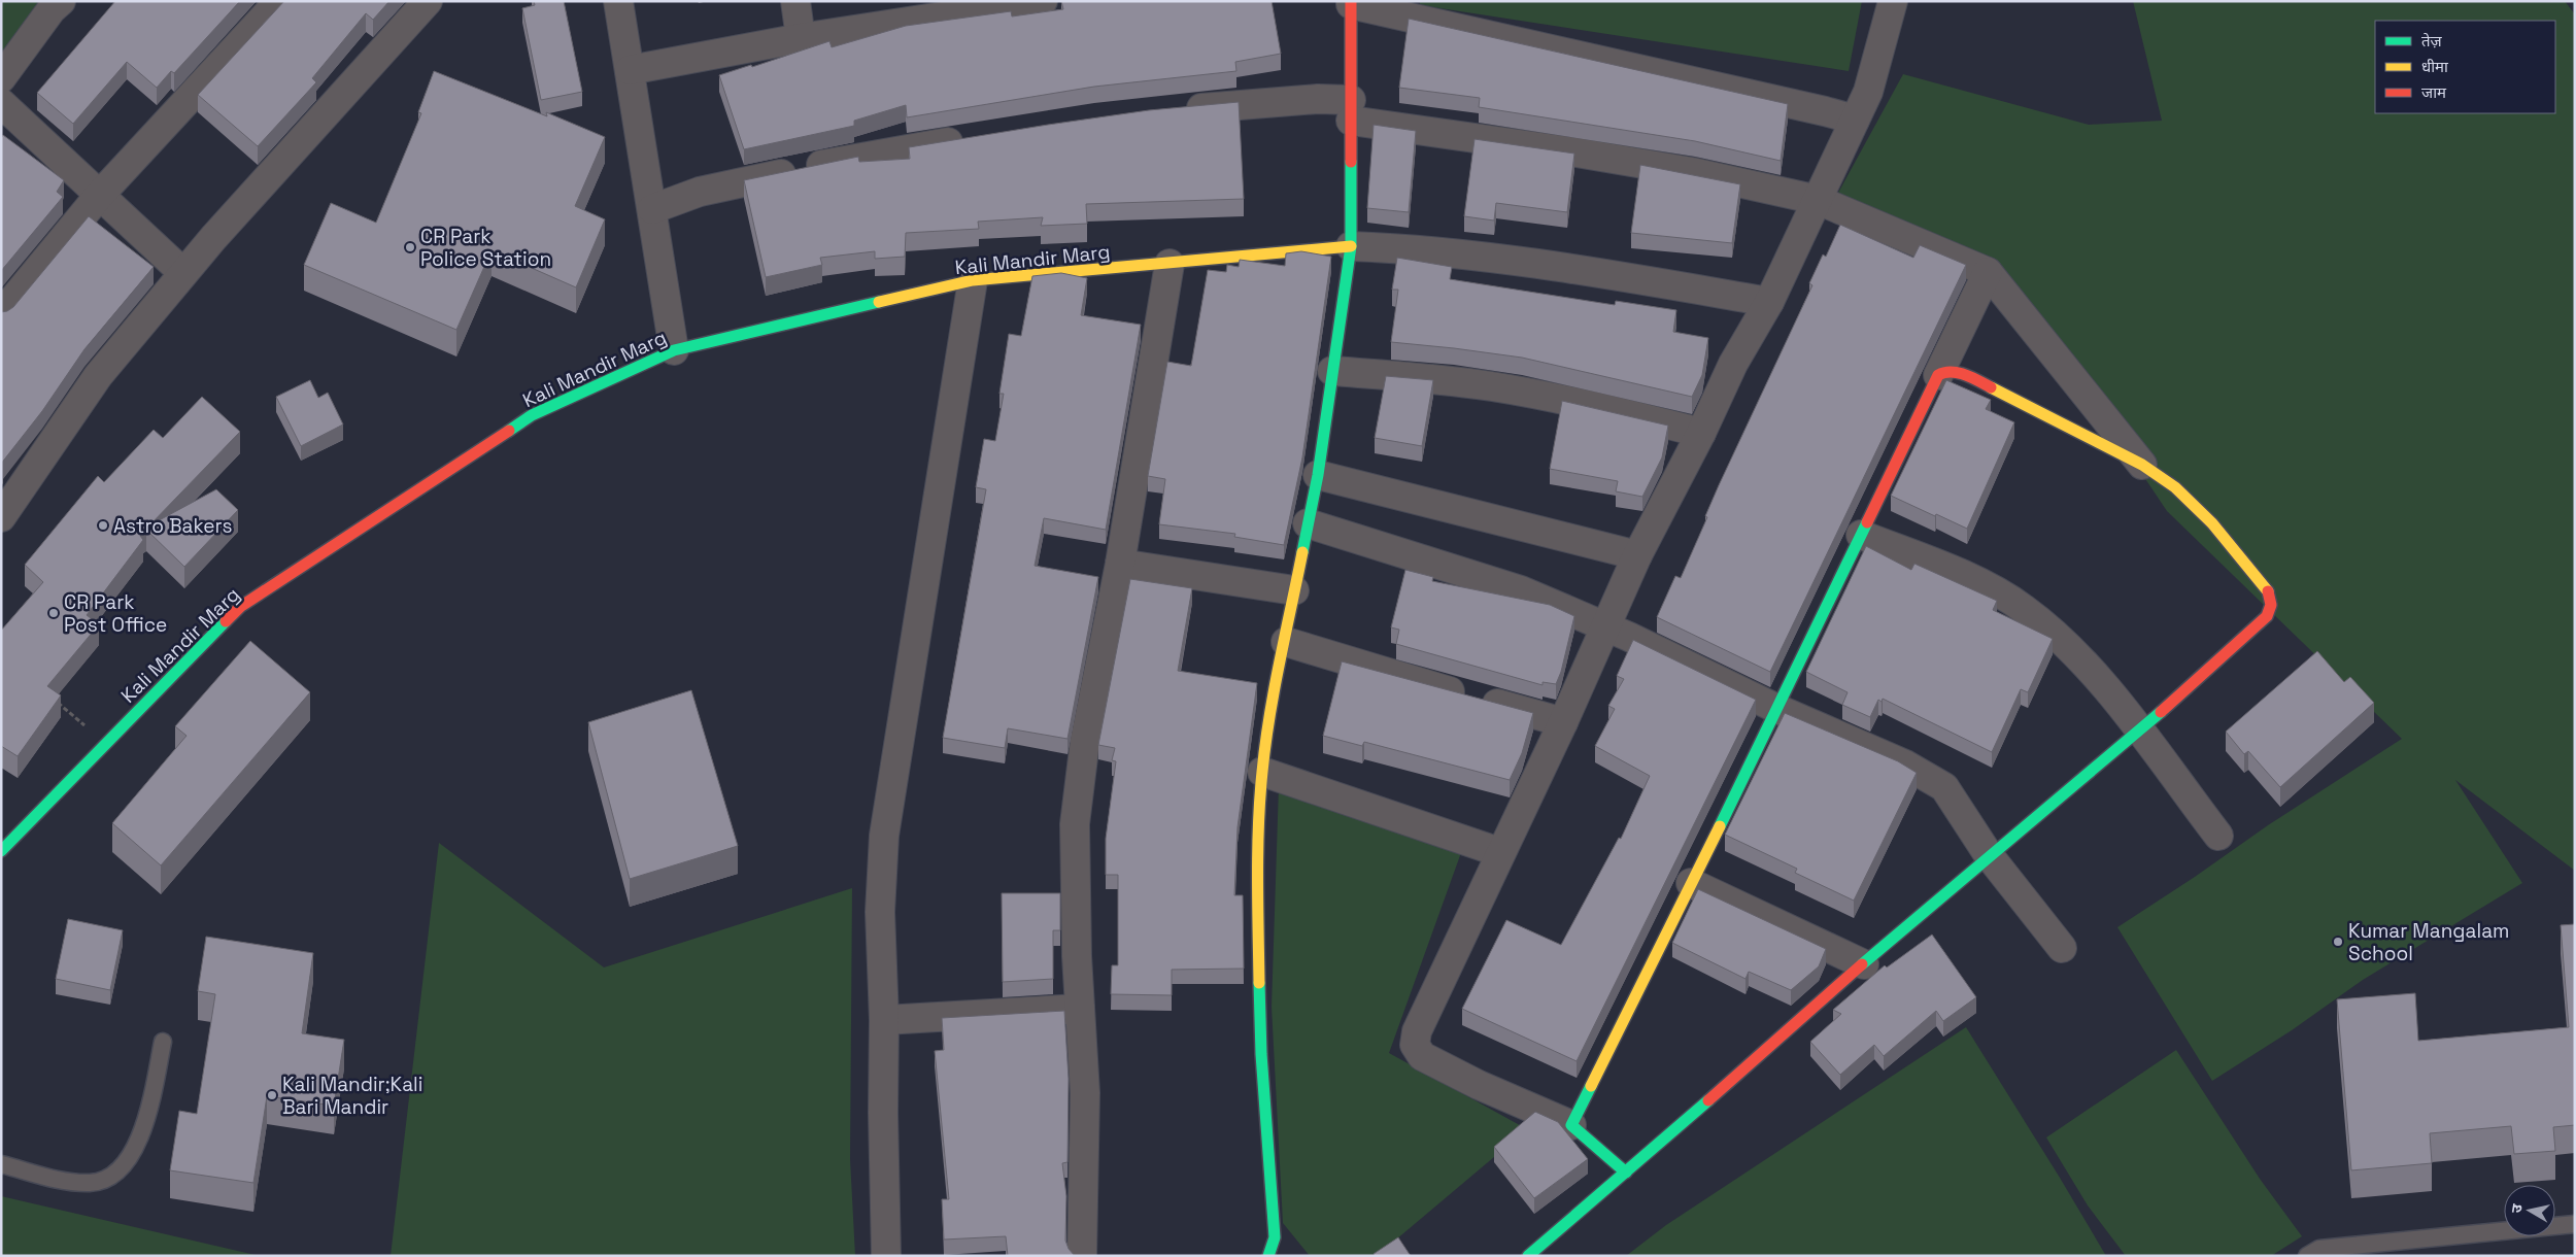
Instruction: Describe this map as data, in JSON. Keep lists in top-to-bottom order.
{
  "streets": {
    "street": ["Kali Mandir Marg"]
  },
  "places": [
    "CR Park Police Station",
    "Astro Bakers",
    "CR Park Post Office",
    "Kumar Mangalam School",
    "Kali Mandir;Kali Bari Mandir"
  ],
  "legend": ["तेज़", "धीमा", "जाम"],
  "north": "left"
}
